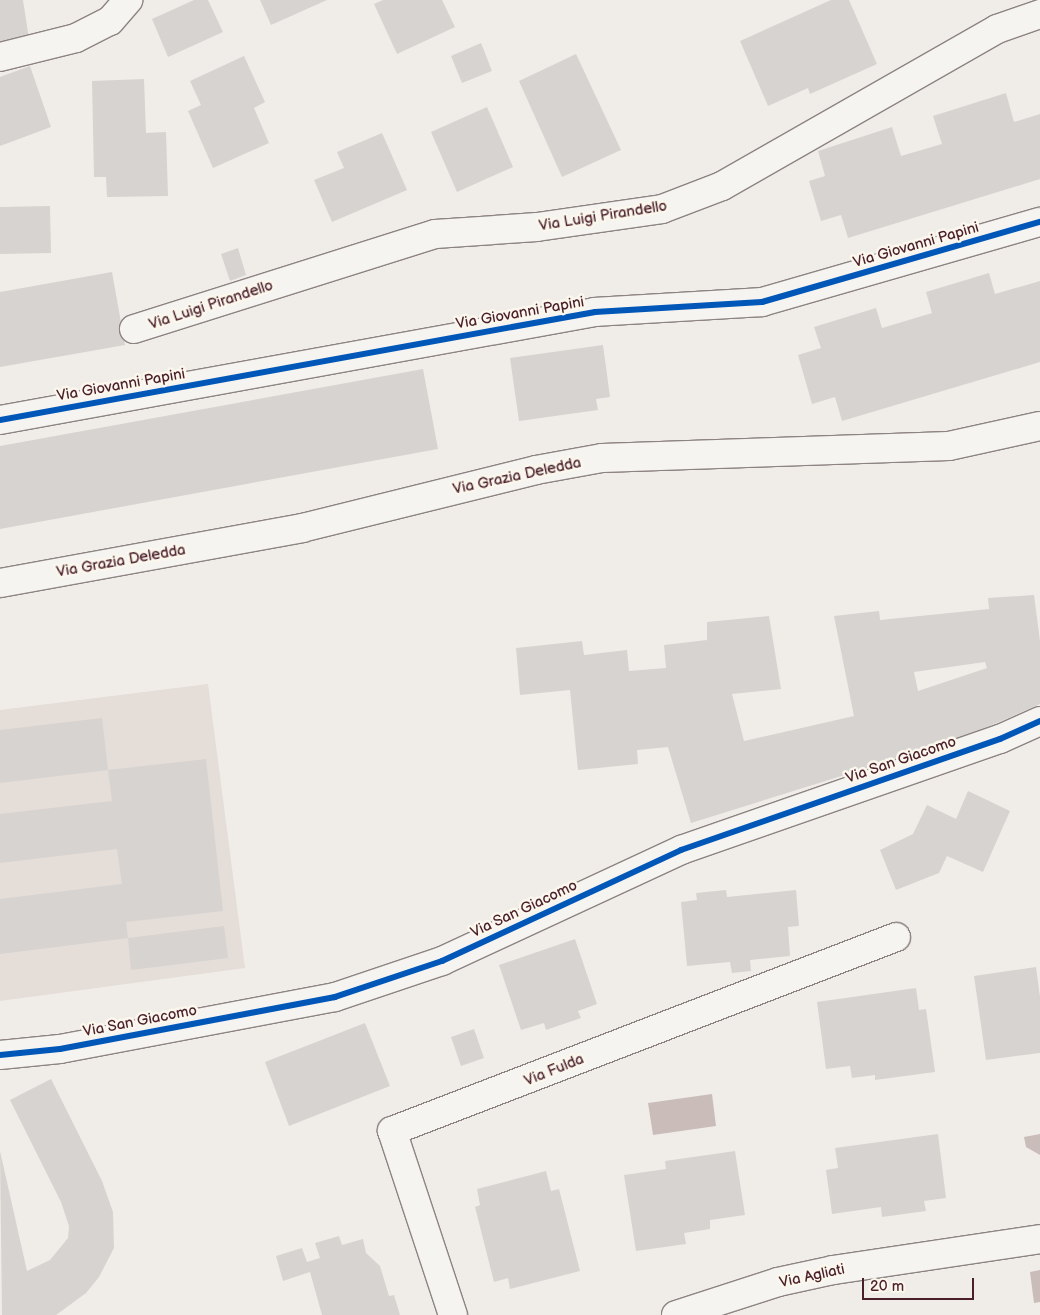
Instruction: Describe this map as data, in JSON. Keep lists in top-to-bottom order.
{
  "streets": {
    "street": [
      "Via Luigi Pirandello",
      "Via Giovanni Papini",
      "Via Grazia Deledda",
      "Via San Giacomo",
      "Via Fulda",
      "Via Agliati"
    ]
  },
  "scale_bar": "20 m"
}
